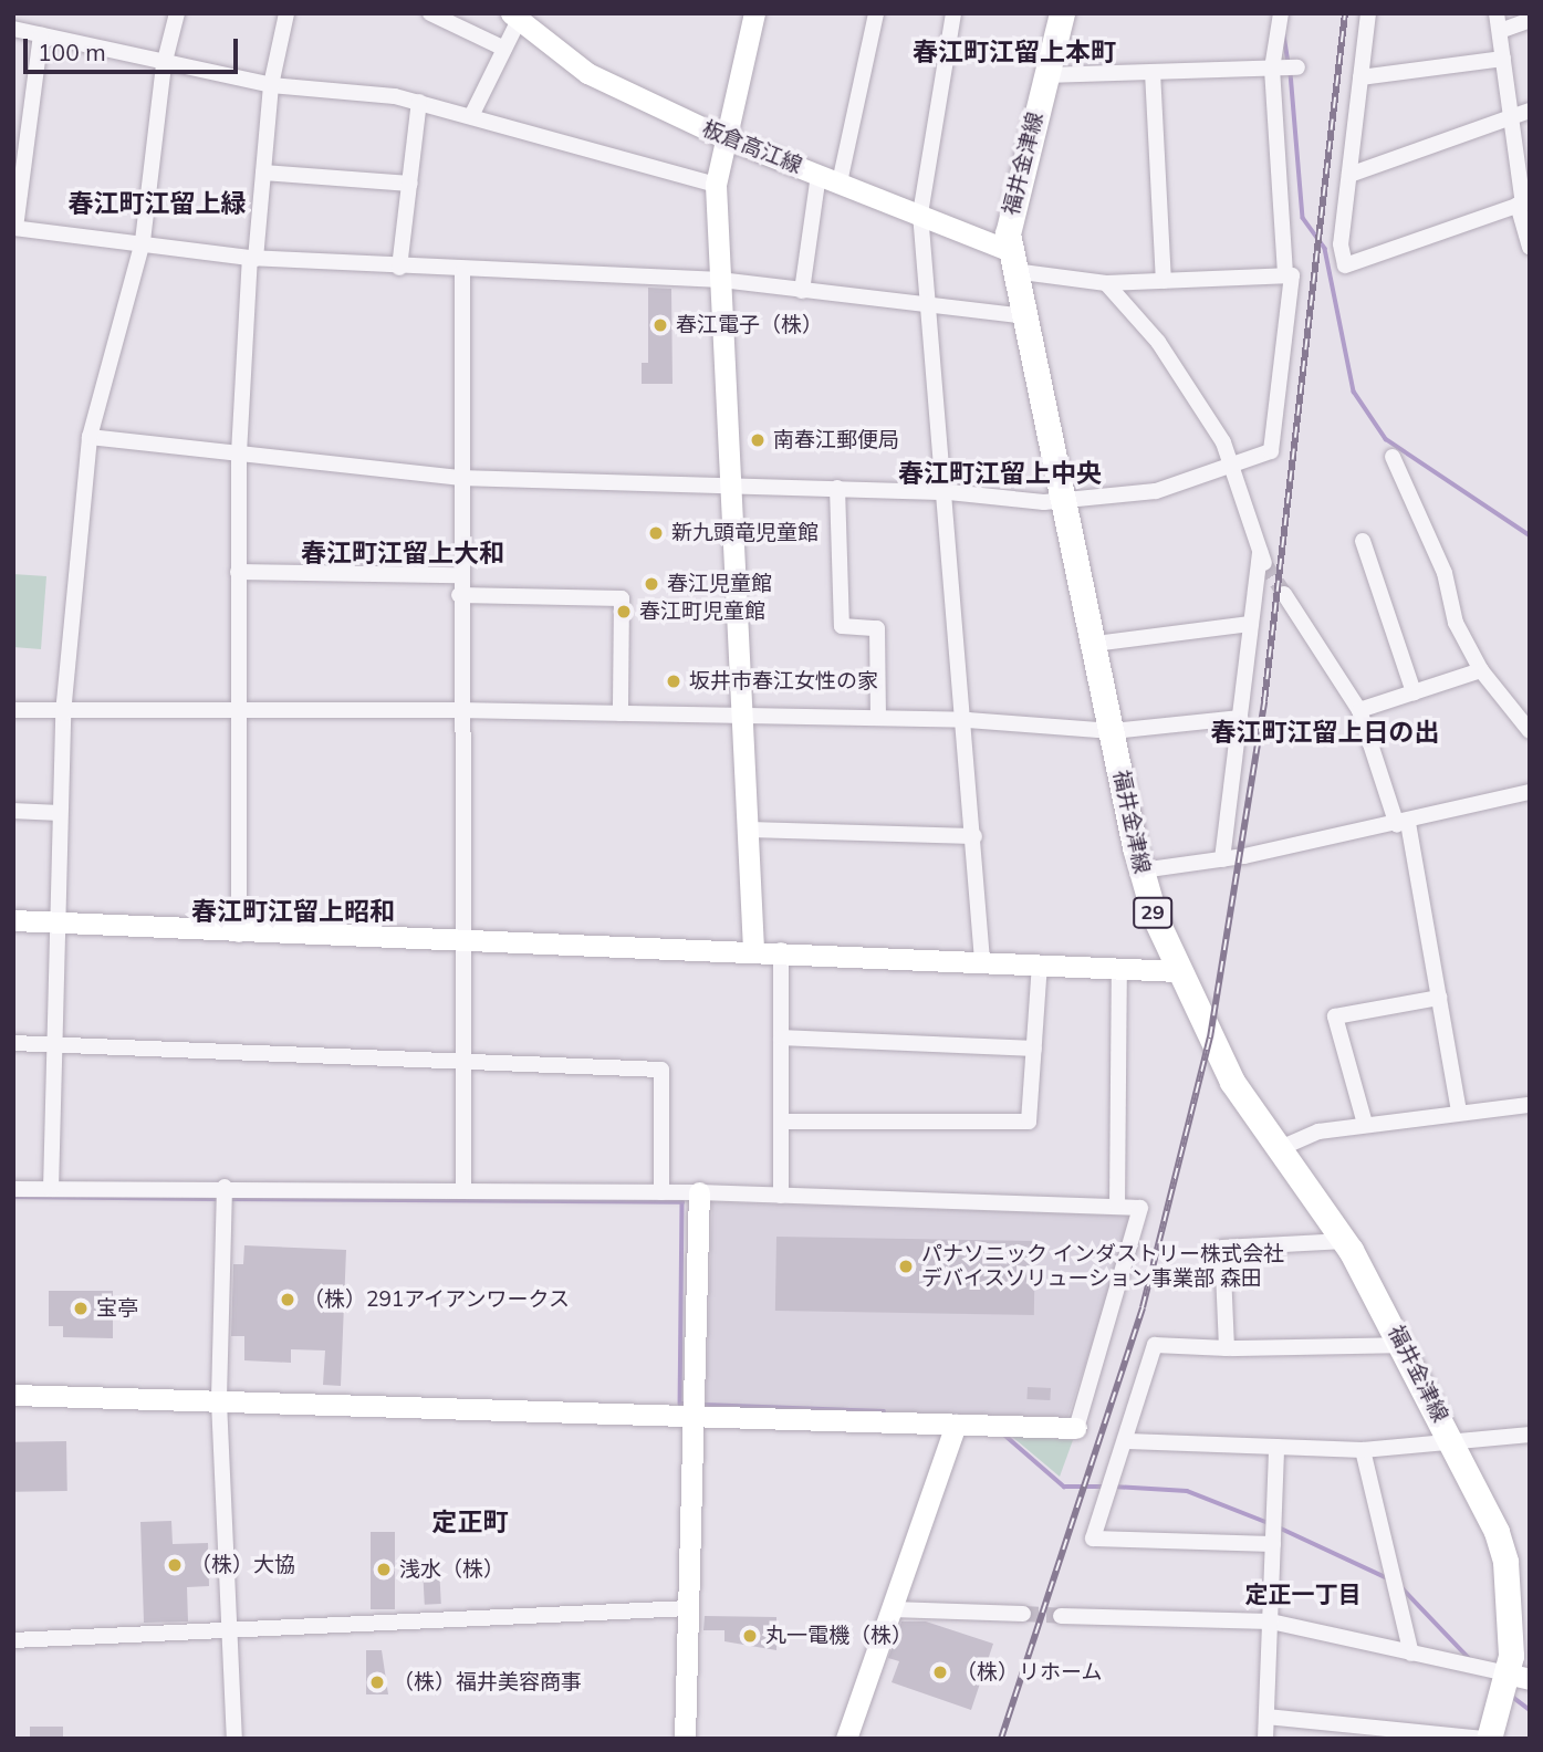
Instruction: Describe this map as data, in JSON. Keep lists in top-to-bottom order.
{
  "streets": {
    "main road": ["福井金津線", "29"],
    "street": ["板倉高江線"]
  },
  "crossings": [
    ["板倉高江線", "福井金津線"]
  ],
  "districts": [
    "春江町江留上本町",
    "春江町江留上緑",
    "春江町江留上中央",
    "春江町江留上大和",
    "春江町江留上日の出",
    "春江町江留上昭和",
    "定正町",
    "定正一丁目"
  ],
  "places": [
    "春江電子（株）",
    "南春江郵便局",
    "新九頭竜児童館",
    "春江児童館",
    "春江町児童館",
    "坂井市春江女性の家",
    "パナソニック インダストリー株式会社 デバイスソリューション事業部 森田",
    "（株）291アイアンワークス",
    "宝亭",
    "（株）大協",
    "浅水（株）",
    "丸一電機（株）",
    "（株）リホーム",
    "（株）福井美容商事"
  ],
  "scale_bar": "100 m"
}
